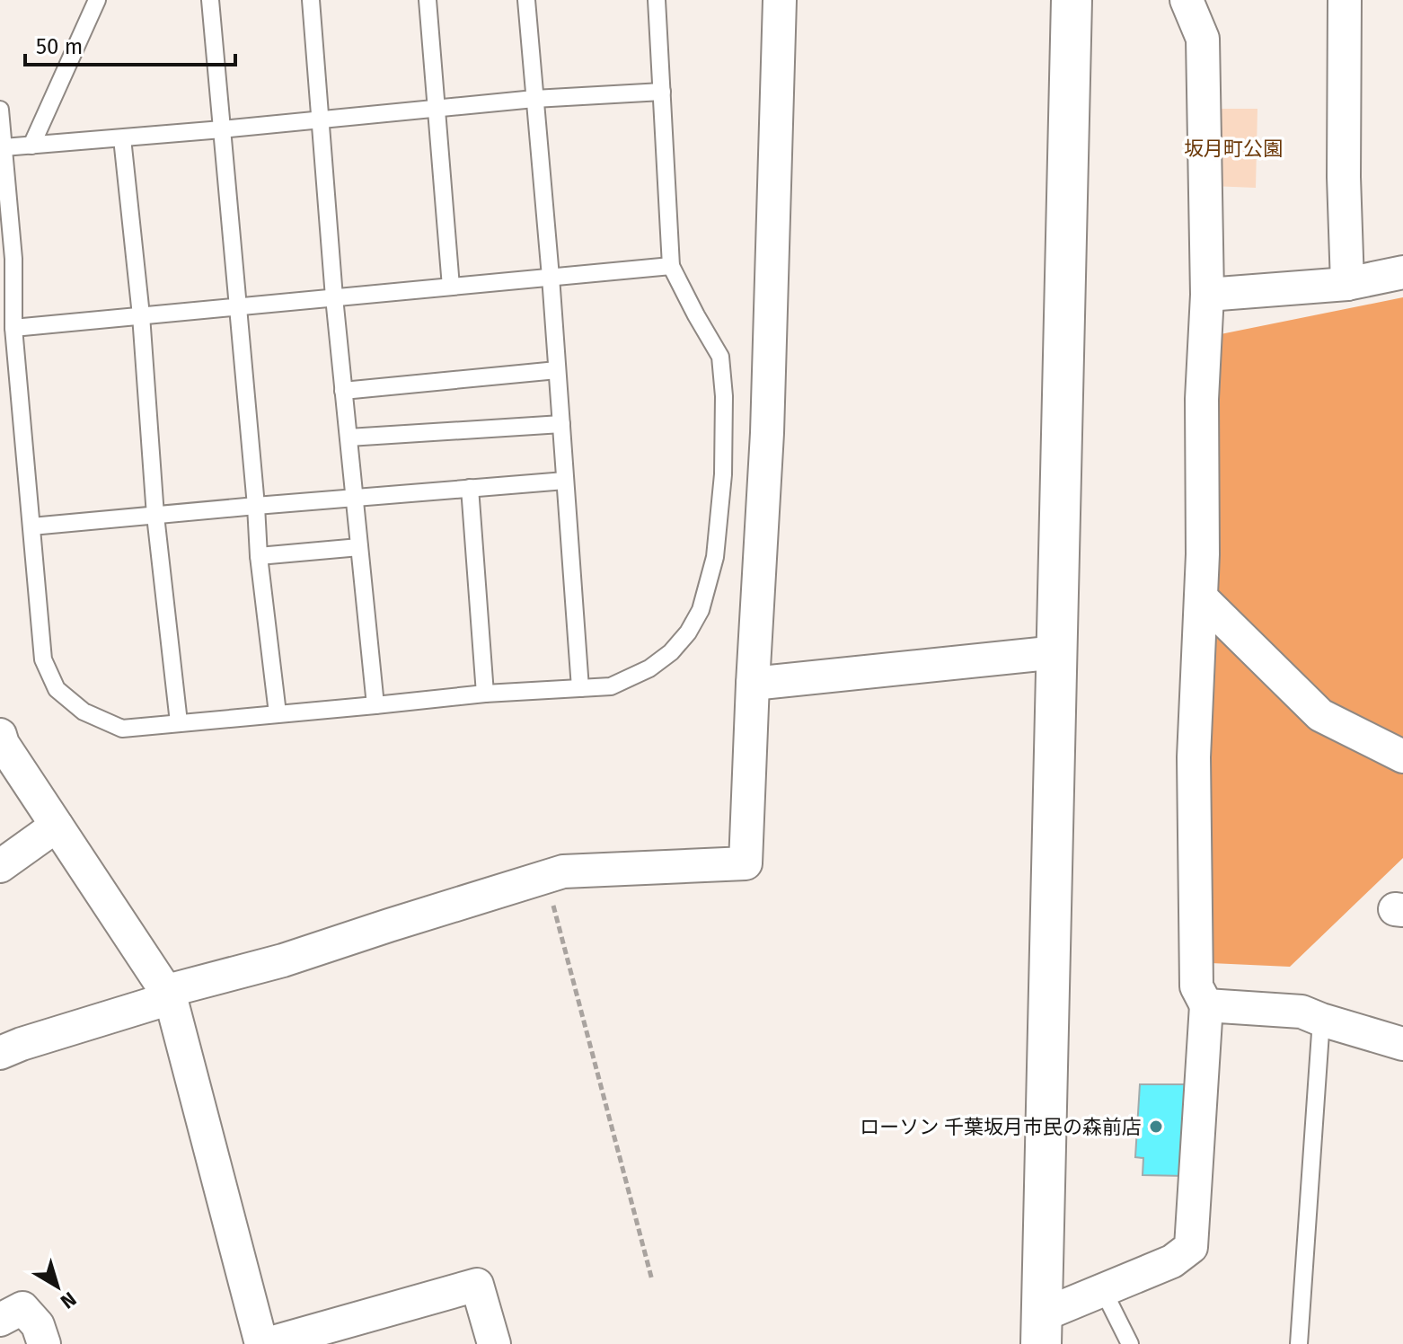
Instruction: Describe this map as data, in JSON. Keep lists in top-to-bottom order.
{
  "parks": ["坂月町公園"],
  "places": ["ローソン 千葉坂月市民の森前店"],
  "scale_bar": "50 m",
  "north": "bottom right"
}
